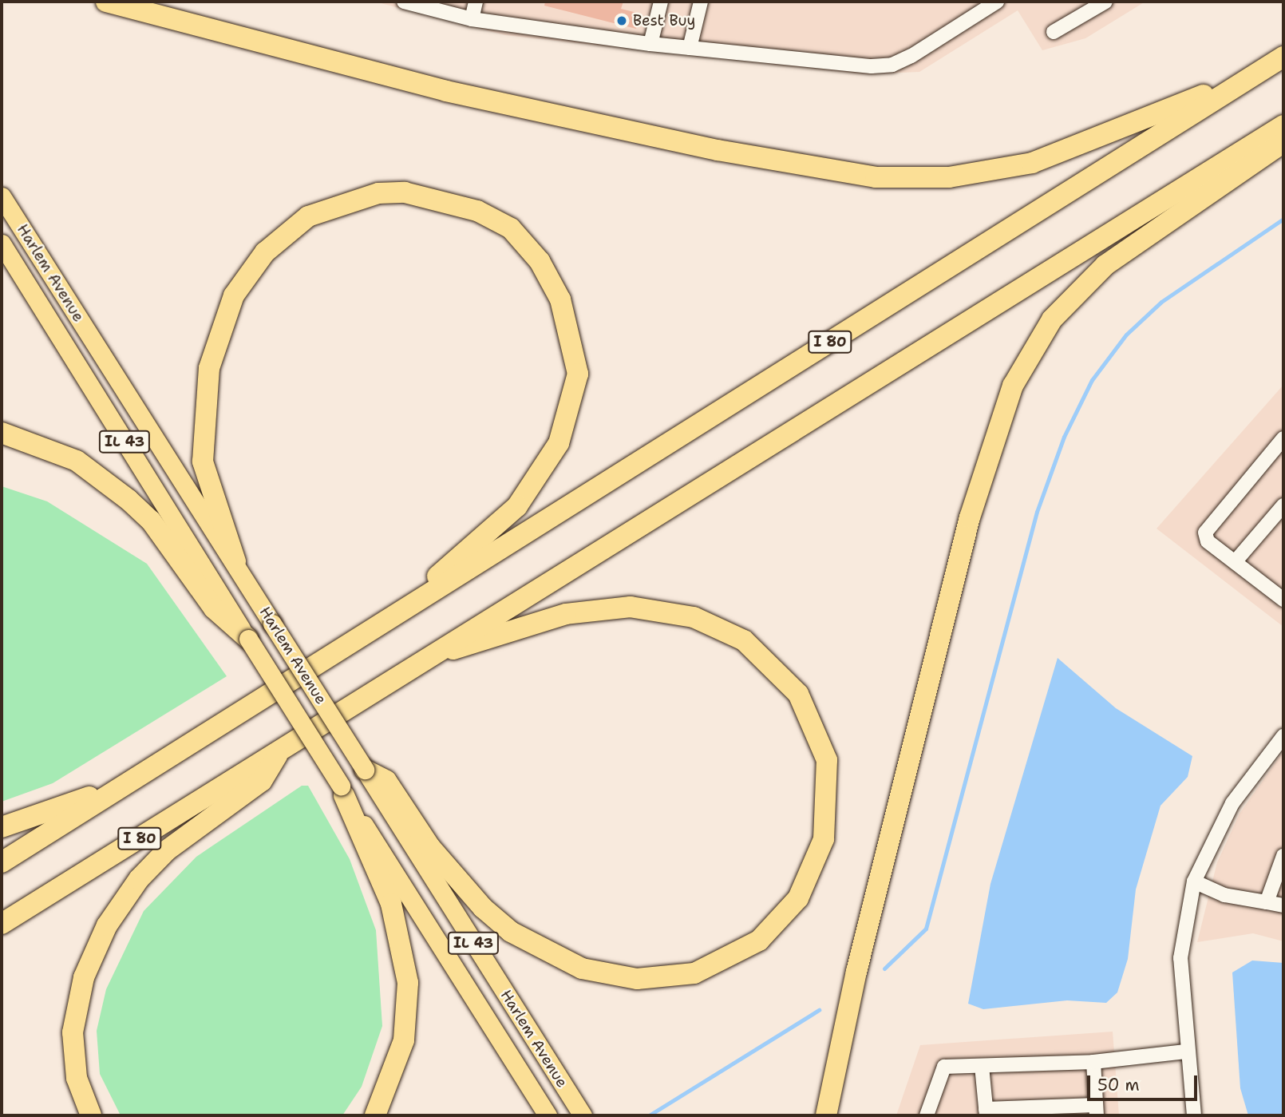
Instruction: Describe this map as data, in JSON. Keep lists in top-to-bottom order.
{
  "streets": {
    "highway": ["I 80"],
    "main road": ["Harlem Avenue", "IL 43"]
  },
  "places": ["Best Buy"],
  "scale_bar": "50 m"
}
